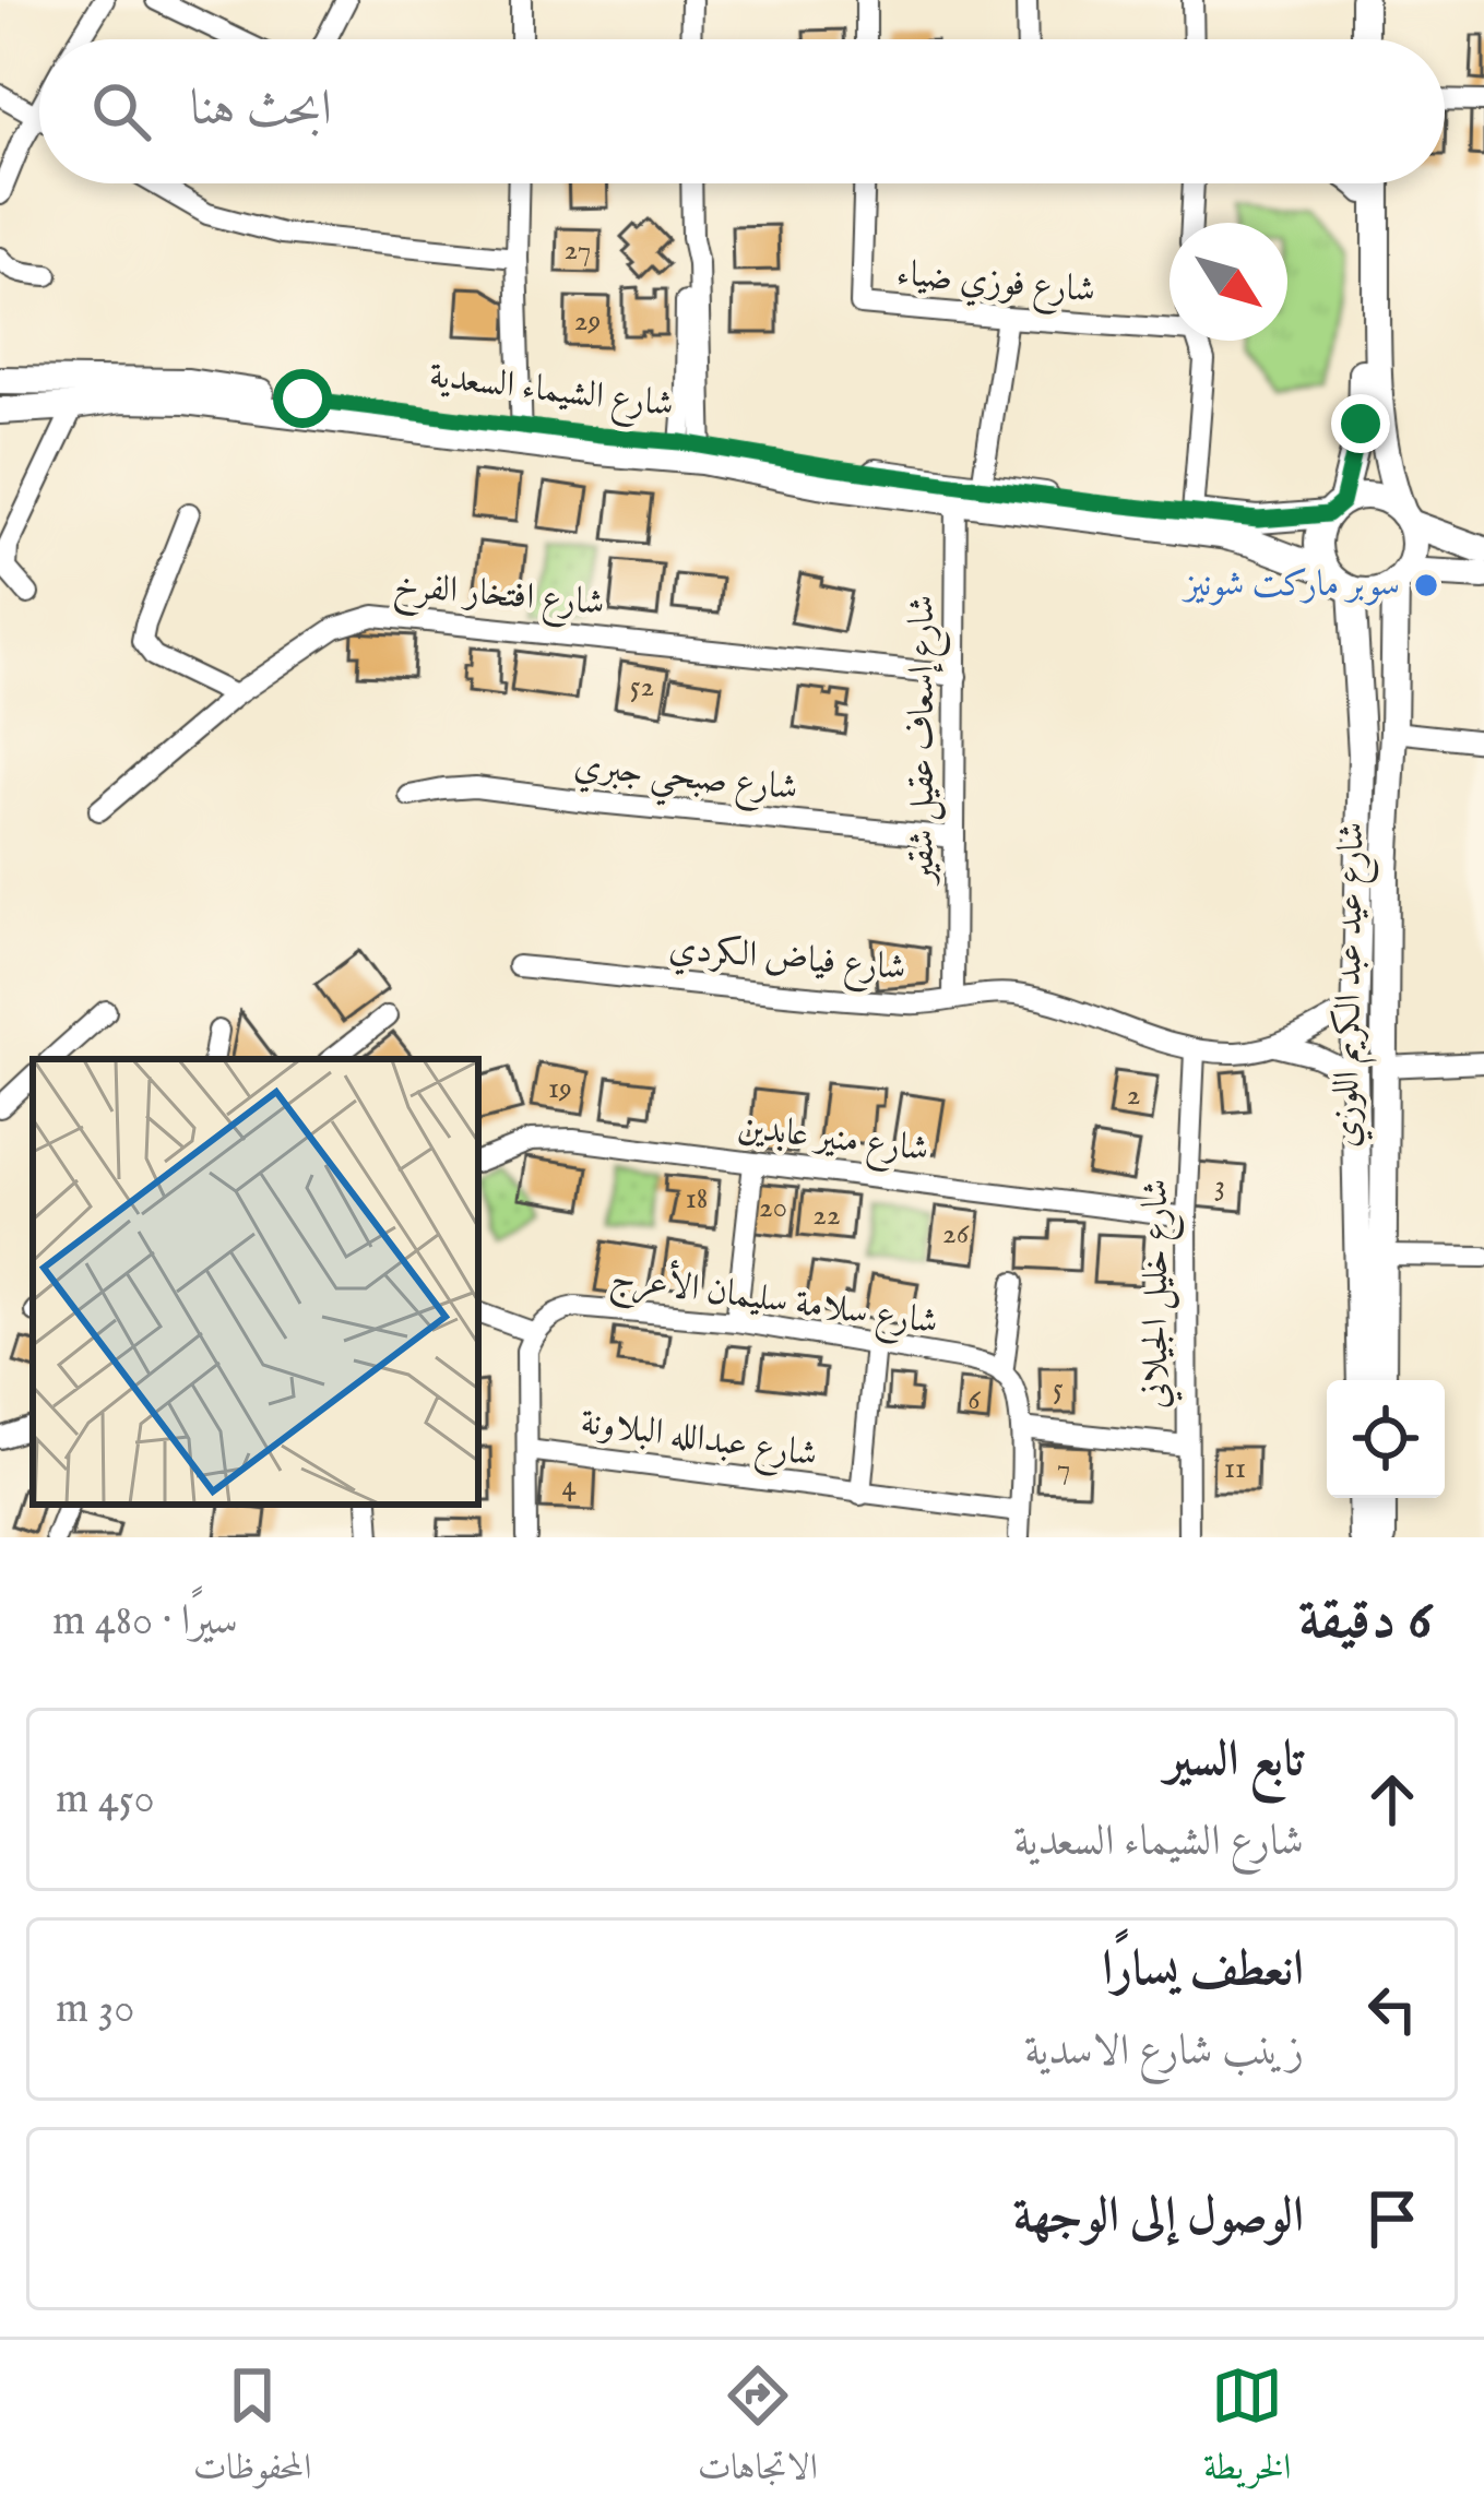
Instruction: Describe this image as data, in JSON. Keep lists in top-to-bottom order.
{
  "streets": {
    "street": [
      "شارع فوزي ضياء",
      "شارع الشيماء السعدية",
      "شارع افتخار الفرخ",
      "شارع إسعاف عقيل شقير",
      "شارع صبحي جبري",
      "شارع فياض الكردي",
      "شارع عيد عبد الكريم اللوزي",
      "شارع منير عابدين",
      "شارع خليل الجيلاني",
      "شارع سلامة سليمان الأعرج",
      "شارع عبدالله البلاونة"
    ]
  },
  "crossings": [
    ["شارع فوزي ضياء", "شارع إسعاف عقيل شقير"],
    ["شارع الشيماء السعدية", "شارع إسعاف عقيل شقير"],
    ["شارع الشيماء السعدية", "شارع عيد عبد الكريم اللوزي"],
    ["شارع افتخار الفرخ", "شارع إسعاف عقيل شقير"],
    ["شارع إسعاف عقيل شقير", "شارع صبحي جبري"],
    ["شارع إسعاف عقيل شقير", "شارع فياض الكردي"],
    ["شارع فياض الكردي", "شارع عيد عبد الكريم اللوزي"],
    ["شارع فياض الكردي", "شارع خليل الجيلاني"],
    ["شارع منير عابدين", "شارع خليل الجيلاني"],
    ["شارع سلامة سليمان الأعرج", "شارع عبدالله البلاونة"]
  ],
  "places": ["سوبر ماركت شونيز"],
  "house_numbers": [
    "27",
    "29",
    "52",
    "19",
    "2",
    "3",
    "18",
    "20",
    "22",
    "26",
    "5",
    "6",
    "7",
    "11",
    "4"
  ],
  "north": "bottom right",
  "page": {
    "search": "ابحث هنا",
    "heading": ["6 دقيقة", "سيرًا · 480 m"],
    "list": [
      ["تابع السير", "شارع الشيماء السعدية", "450 m"],
      ["انعطف يسارًا", "زينب شارع الاسدية", "30 m"],
      "الوصول إلى الوجهة"
    ],
    "nav": ["الخريطة", "الاتجاهات", "المحفوظات"]
  }
}
